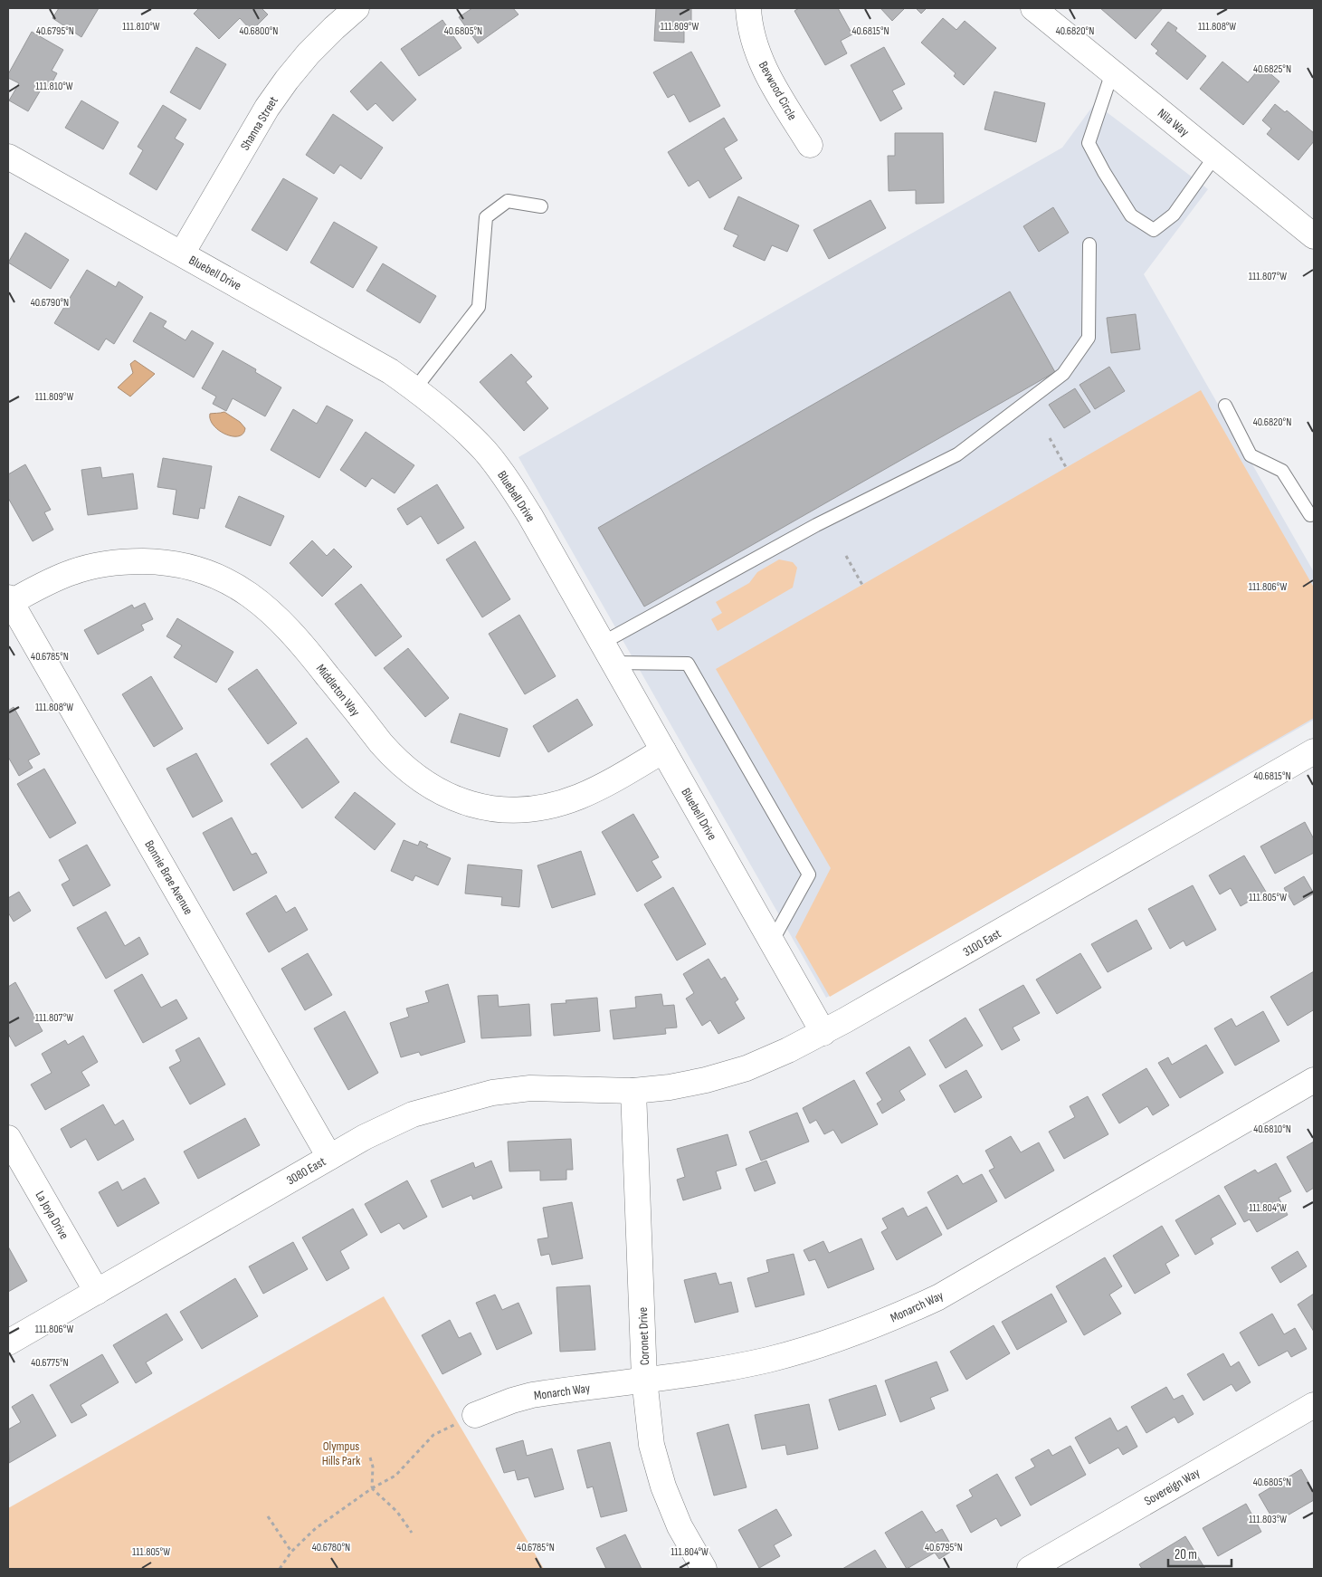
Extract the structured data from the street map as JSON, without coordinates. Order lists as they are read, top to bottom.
{
  "streets": {
    "street": [
      "Bevwood Circle",
      "Nila Way",
      "Shanna Street",
      "Bluebell Drive",
      "Middleton Way",
      "Bonnie Brae Avenue",
      "3100 East",
      "3080 East",
      "La Joya Drive",
      "Monarch Way",
      "Coronet Drive",
      "Sovereign Way"
    ]
  },
  "crossings": [
    ["Shanna Street", "Bluebell Drive"],
    ["Bluebell Drive", "Middleton Way"],
    ["Bluebell Drive", "3100 East"],
    ["Middleton Way", "Bonnie Brae Avenue"],
    ["Bonnie Brae Avenue", "3080 East"],
    ["3100 East", "3080 East"],
    ["3100 East", "Coronet Drive"],
    ["3080 East", "La Joya Drive"],
    ["3080 East", "Coronet Drive"],
    ["Monarch Way", "Coronet Drive"]
  ],
  "parks": ["Olympus Hills Park"],
  "scale_bar": "20 m",
  "coordinates": [
    "111.810°W",
    "111.809°W",
    "111.808°W",
    "40.6795°N",
    "40.6800°N",
    "40.6805°N",
    "40.6815°N",
    "40.6820°N",
    "40.6825°N",
    "111.807°W",
    "40.6790°N",
    "111.806°W",
    "40.6785°N",
    "111.805°W",
    "40.6810°N",
    "111.804°W",
    "40.6775°N",
    "111.803°W",
    "40.6780°N"
  ]
}
